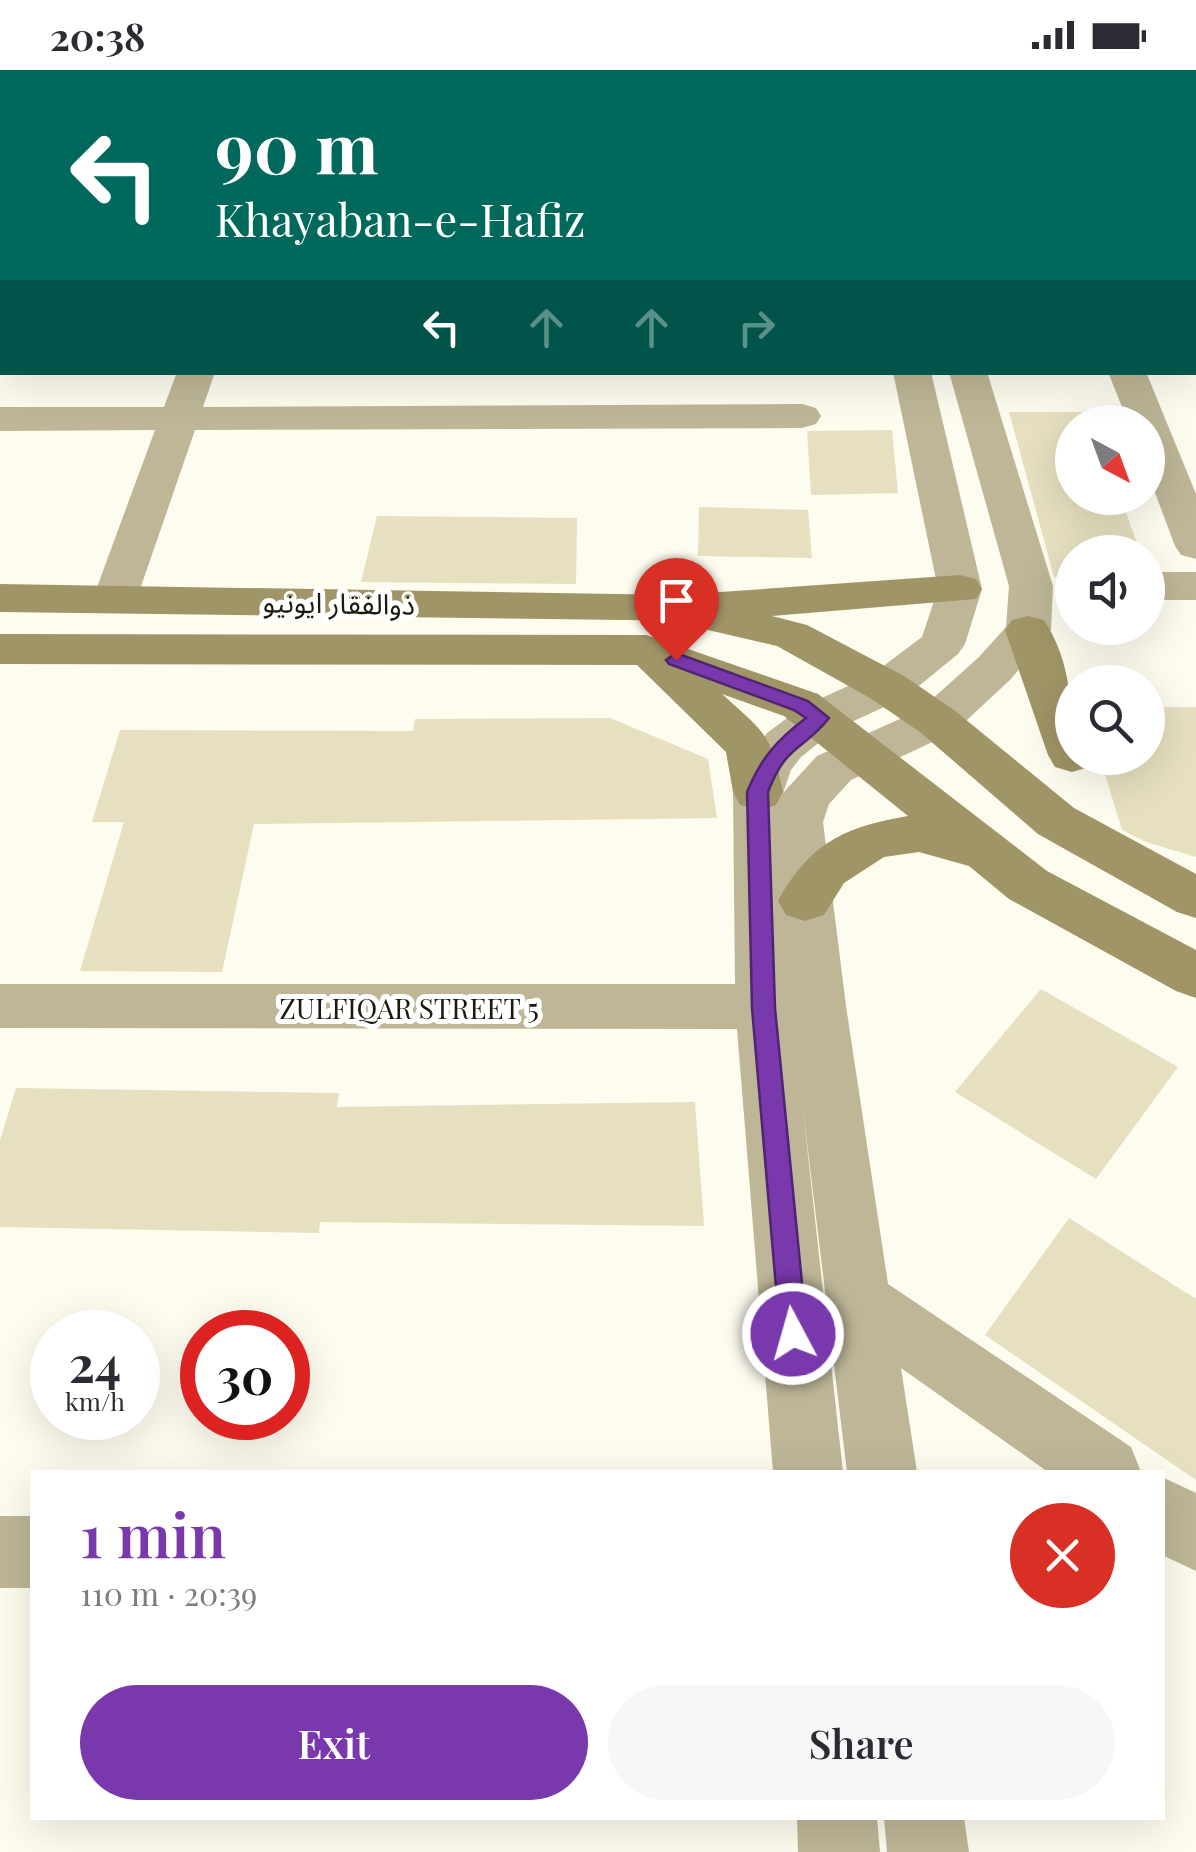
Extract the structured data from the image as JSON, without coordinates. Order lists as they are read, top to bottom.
{
  "streets": {
    "street": ["ذوالفقار ایونیو", "ZULFIQAR STREET 5"]
  },
  "north": "bottom right",
  "page": {
    "status": "20:38",
    "turn": ["90 m", "Khayaban-e-Hafiz"],
    "speed": "24 km/h",
    "limit": "30",
    "heading": ["1 min", "110 m · 20:39"],
    "buttons": ["Exit", "Share"]
  }
}
